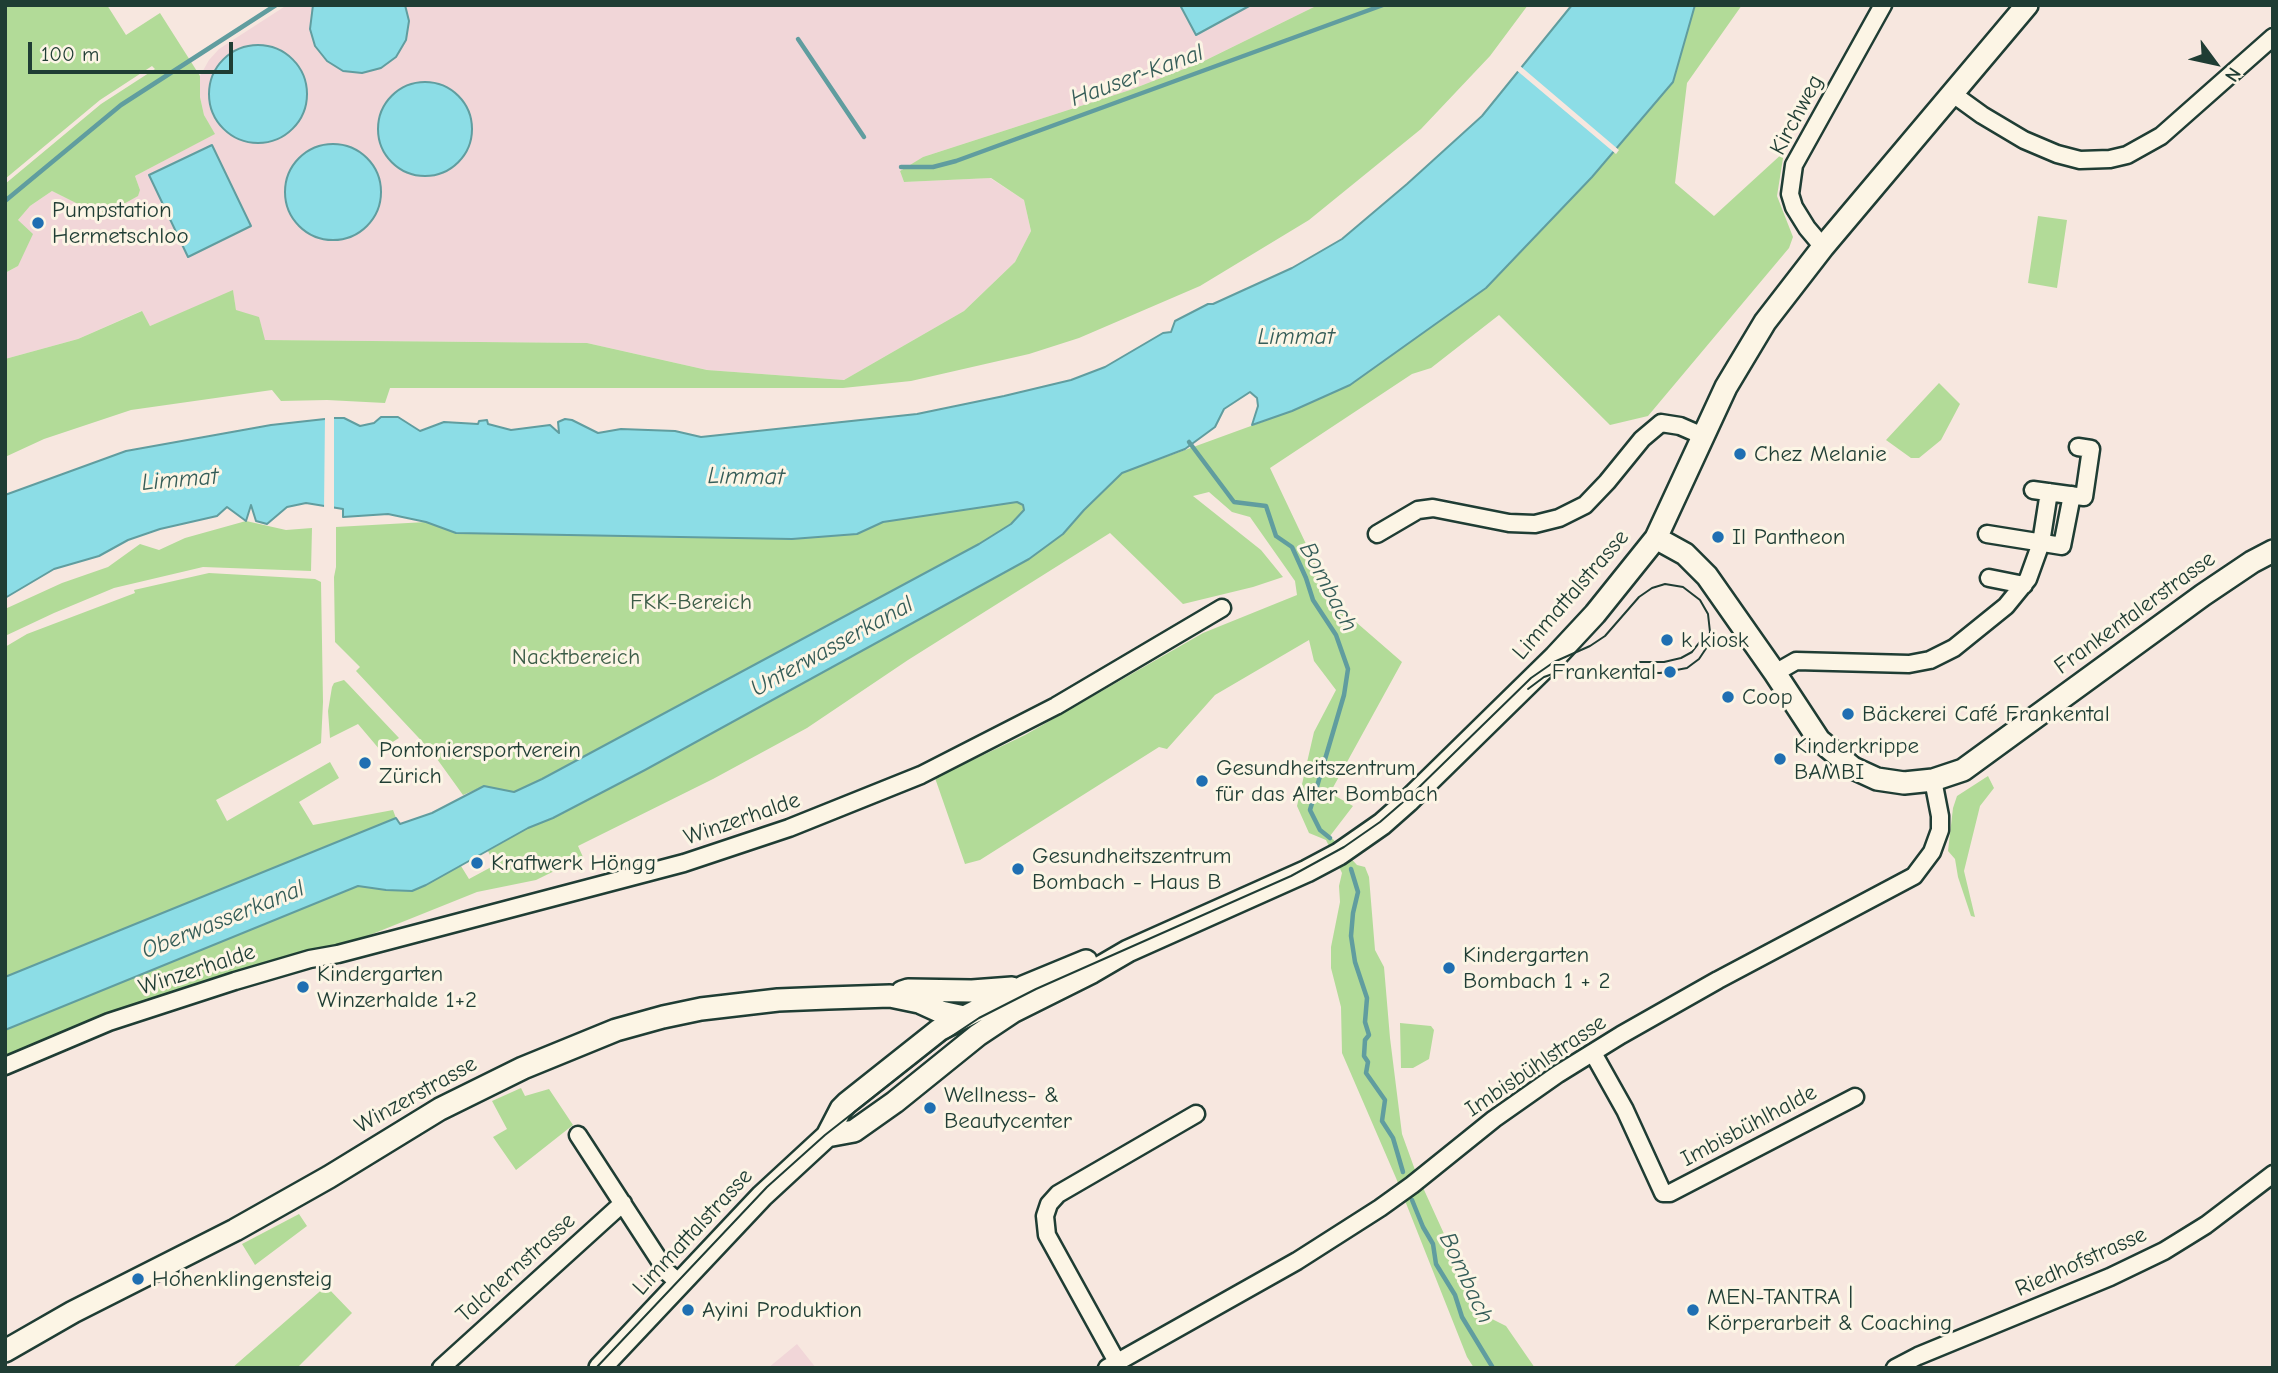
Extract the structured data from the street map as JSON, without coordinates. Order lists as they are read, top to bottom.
{
  "streets": {
    "main road": ["Limmattalstrasse", "Frankentalerstrasse", "Winzerstrasse"],
    "street": [
      "Kirchweg",
      "Winzerhalde",
      "Imbisbühlstrasse",
      "Imbisbühlhalde",
      "Riedhofstrasse",
      "Talchernstrasse"
    ]
  },
  "crossings": [
    ["Kirchweg", "Limmattalstrasse"],
    ["Limmattalstrasse", "Frankentalerstrasse"],
    ["Limmattalstrasse", "Winzerstrasse"],
    ["Frankentalerstrasse", "Imbisbühlstrasse"],
    ["Imbisbühlstrasse", "Imbisbühlhalde"]
  ],
  "water": [
    "Hauser-Kanal",
    "Limmat",
    "Bombach",
    "Unterwasserkanal",
    "Oberwasserkanal"
  ],
  "parks": ["FKK-Bereich", "Nacktbereich"],
  "places": [
    "Pumpstation Hermetschloo",
    "Chez Melanie",
    "Il Pantheon",
    "k kiosk",
    "Frankental",
    "Coop",
    "Bäckerei Café Frankental",
    "Kinderkrippe BAMBI",
    "Pontoniersportverein Zürich",
    "Gesundheitszentrum für das Alter Bombach",
    "Kraftwerk Höngg",
    "Gesundheitszentrum Bombach - Haus B",
    "Kindergarten Bombach 1 + 2",
    "Kindergarten Winzerhalde 1+2",
    "Wellness- & Beautycenter",
    "Hohenklingensteig",
    "Ayini Produktion",
    "MEN-TANTRA | Körperarbeit & Coaching"
  ],
  "scale_bar": "100 m",
  "north": "bottom right"
}
